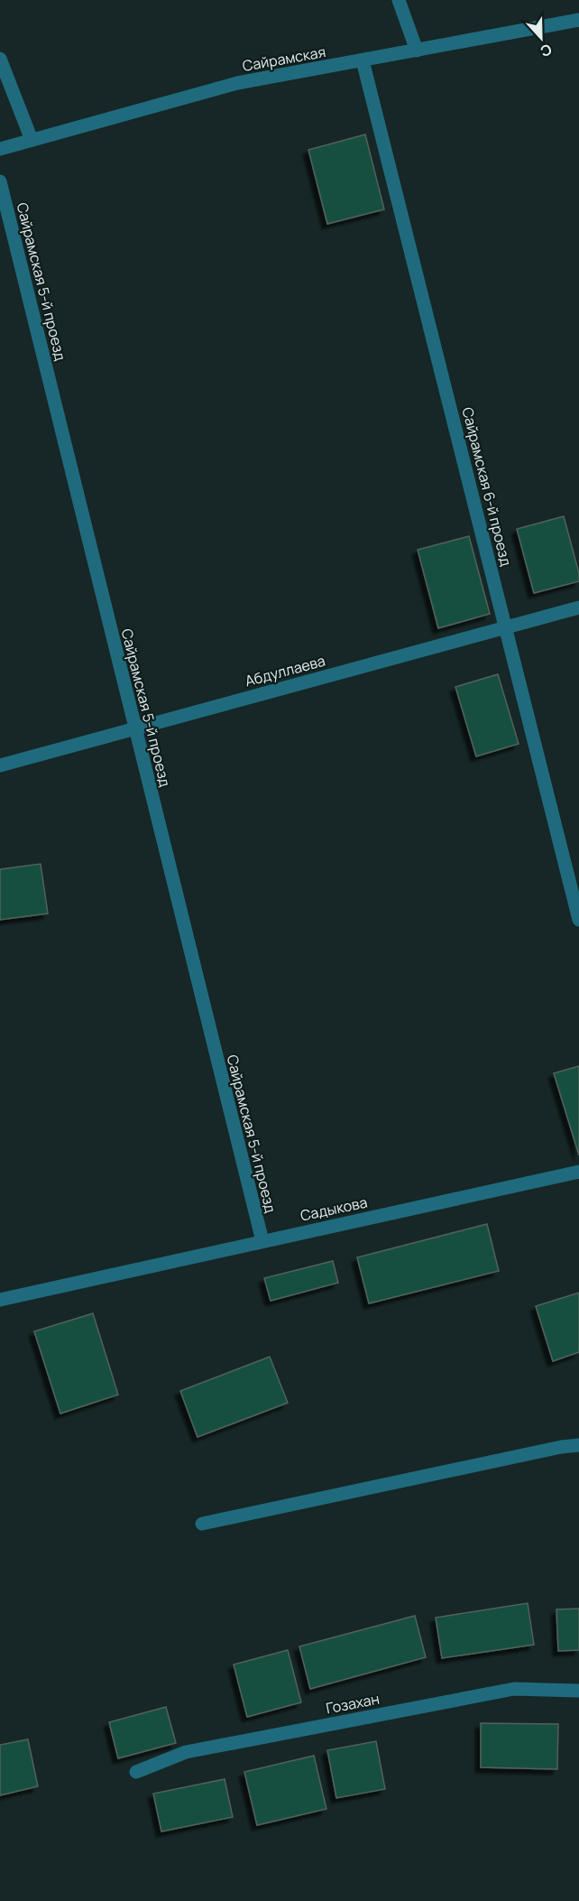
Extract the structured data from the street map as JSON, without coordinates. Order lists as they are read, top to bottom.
{
  "streets": {
    "street": [
      "Сайрамская",
      "Сайрамская 5-й проезд",
      "Сайрамская 6-й проезд",
      "Абдуллаева",
      "Садыкова",
      "Гозахан"
    ]
  },
  "crossings": [
    ["Сайрамская", "Сайрамская 6-й проезд"],
    ["Сайрамская 5-й проезд", "Абдуллаева"],
    ["Сайрамская 5-й проезд", "Садыкова"],
    ["Сайрамская 6-й проезд", "Абдуллаева"]
  ],
  "north": "bottom"
}
